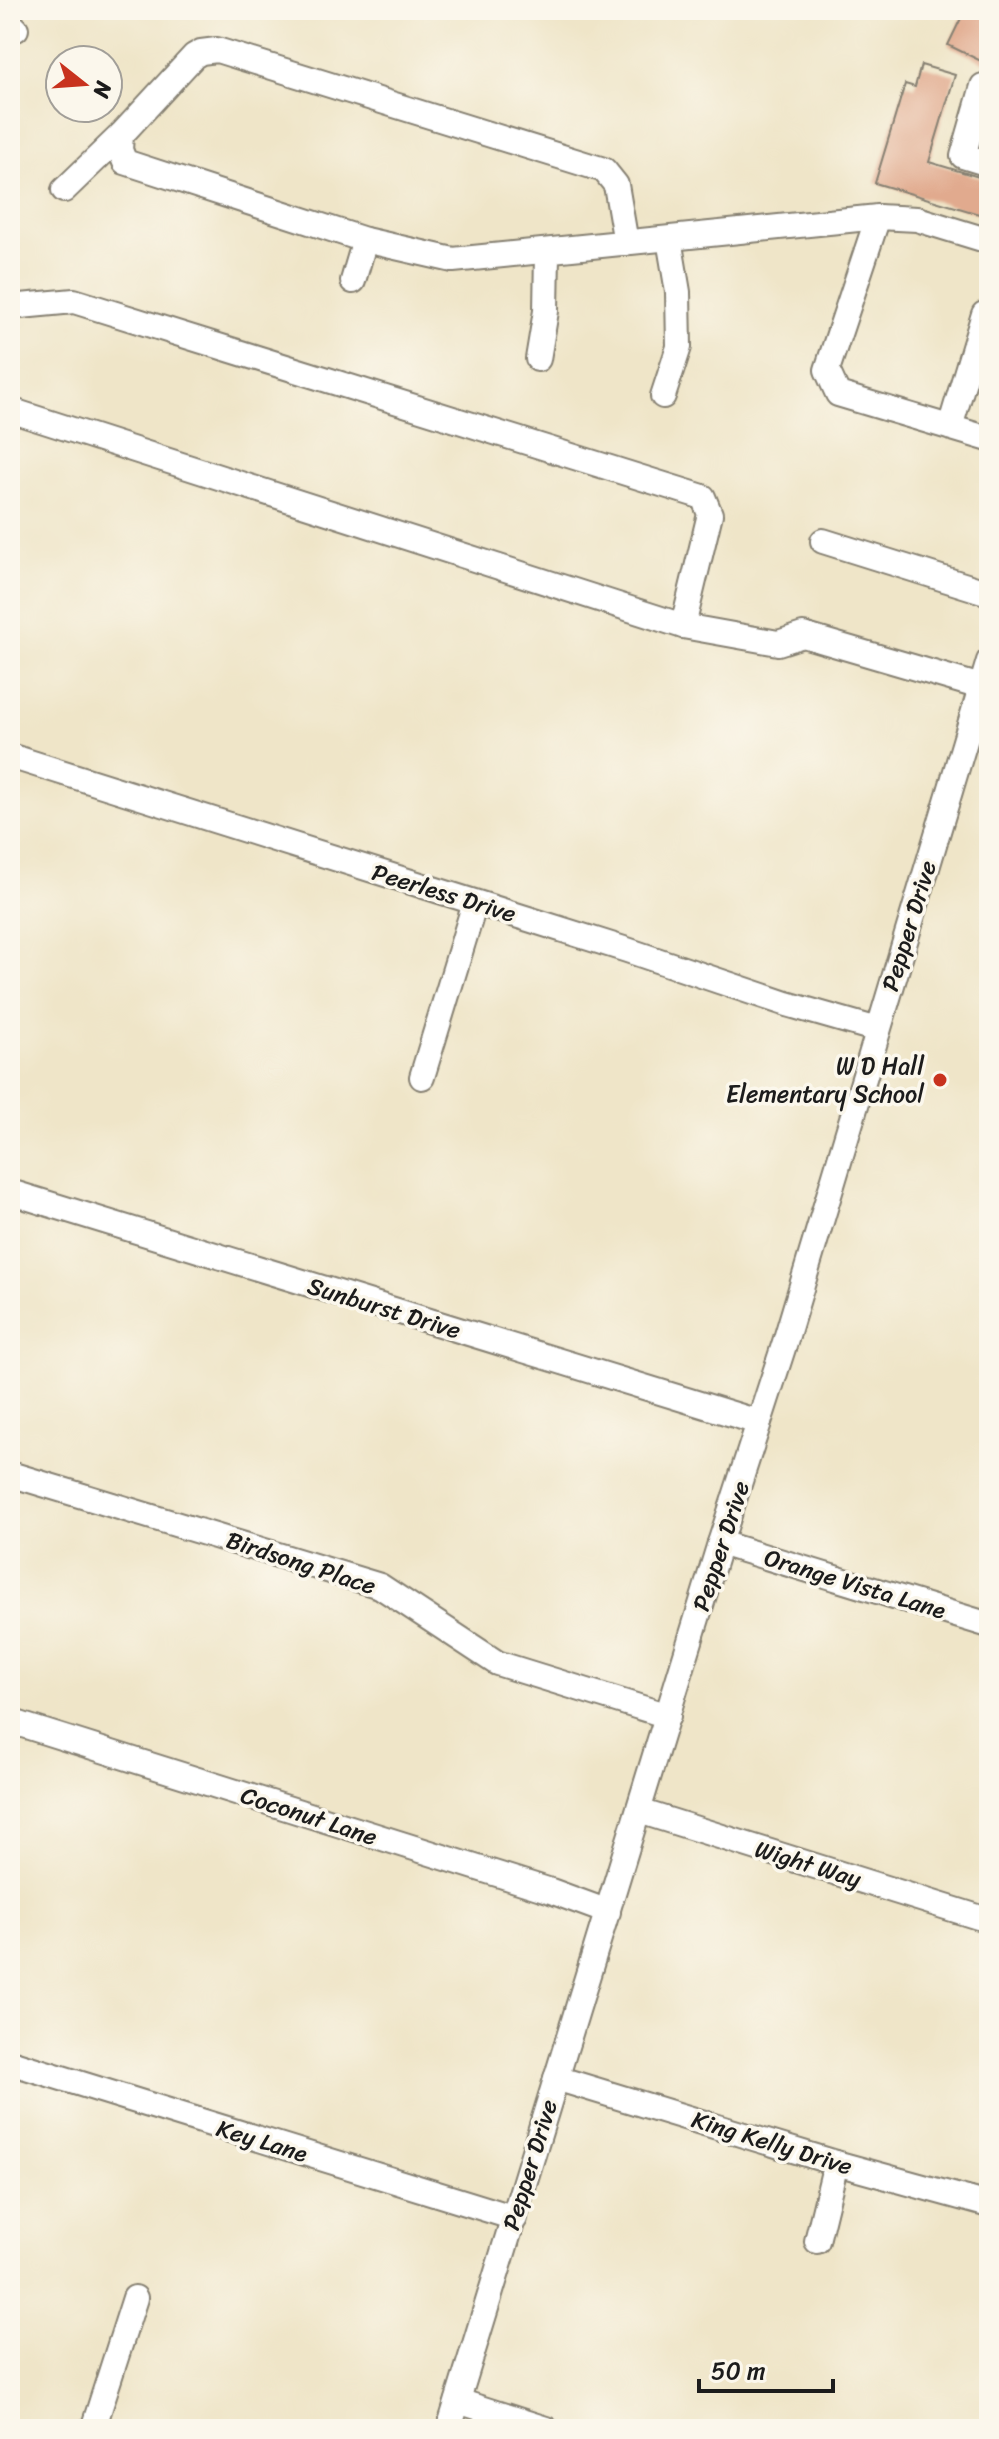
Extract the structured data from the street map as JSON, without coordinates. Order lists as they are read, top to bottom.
{
  "streets": {
    "street": [
      "Peerless Drive",
      "Pepper Drive",
      "Sunburst Drive",
      "Birdsong Place",
      "Orange Vista Lane",
      "Coconut Lane",
      "Wight Way",
      "Key Lane",
      "King Kelly Drive"
    ]
  },
  "crossings": [
    ["Peerless Drive", "Pepper Drive"],
    ["Pepper Drive", "Sunburst Drive"],
    ["Pepper Drive", "Birdsong Place"],
    ["Pepper Drive", "Orange Vista Lane"],
    ["Pepper Drive", "Coconut Lane"],
    ["Pepper Drive", "Wight Way"],
    ["Pepper Drive", "Key Lane"],
    ["Pepper Drive", "King Kelly Drive"]
  ],
  "places": ["W D Hall Elementary School"],
  "scale_bar": "50 m",
  "north": "right"
}
